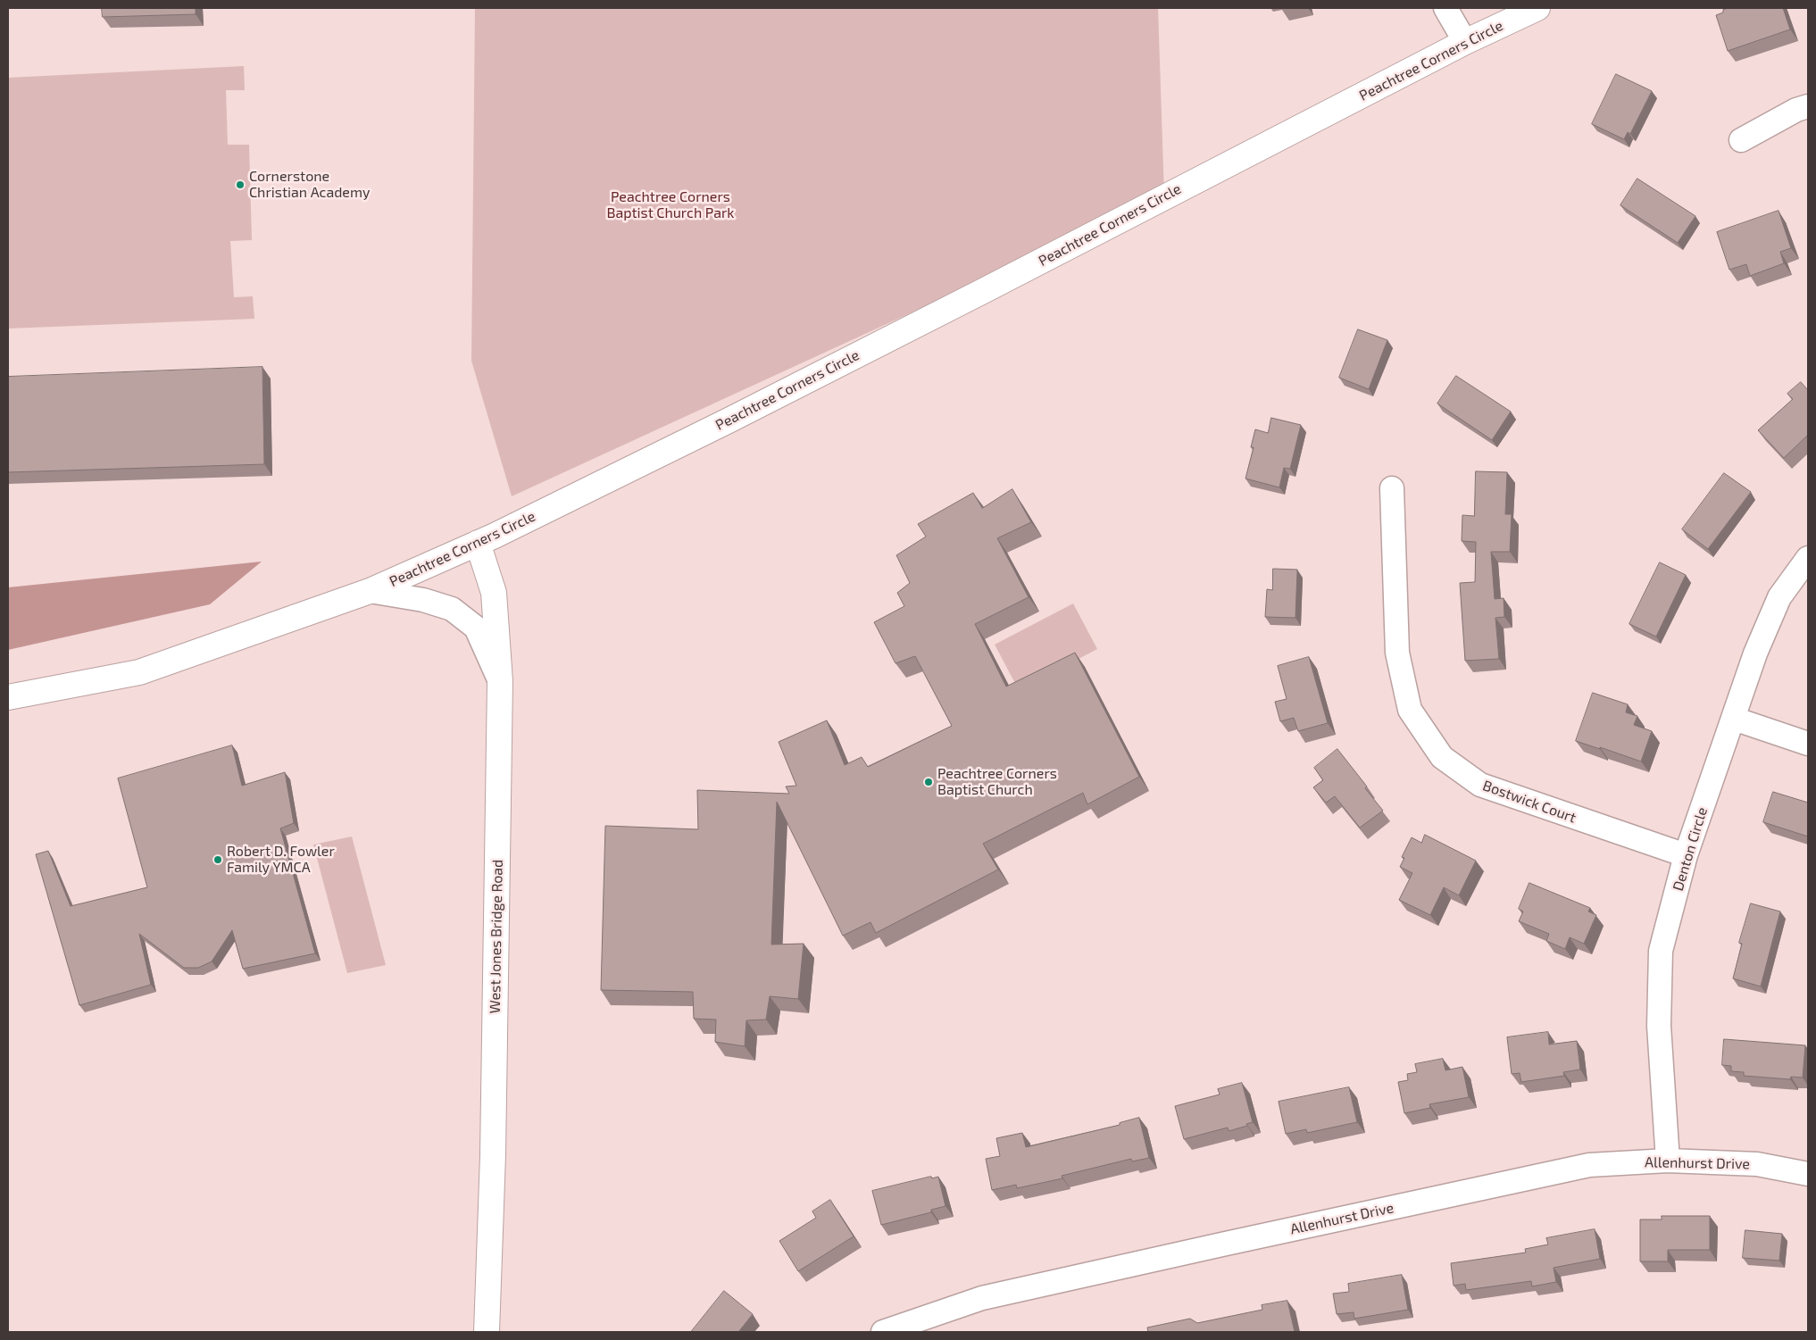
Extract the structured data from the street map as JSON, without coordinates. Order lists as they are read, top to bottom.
{
  "streets": {
    "street": [
      "Peachtree Corners Circle",
      "Bostwick Court",
      "Denton Circle",
      "West Jones Bridge Road",
      "Allenhurst Drive"
    ]
  },
  "crossings": [
    ["Peachtree Corners Circle", "West Jones Bridge Road"],
    ["Bostwick Court", "Denton Circle"],
    ["Denton Circle", "Allenhurst Drive"]
  ],
  "parks": ["Peachtree Corners Baptist Church Park"],
  "places": ["Cornerstone Christian Academy", "Peachtree Corners Baptist Church", "Robert D. Fowler Family YMCA"]
}
